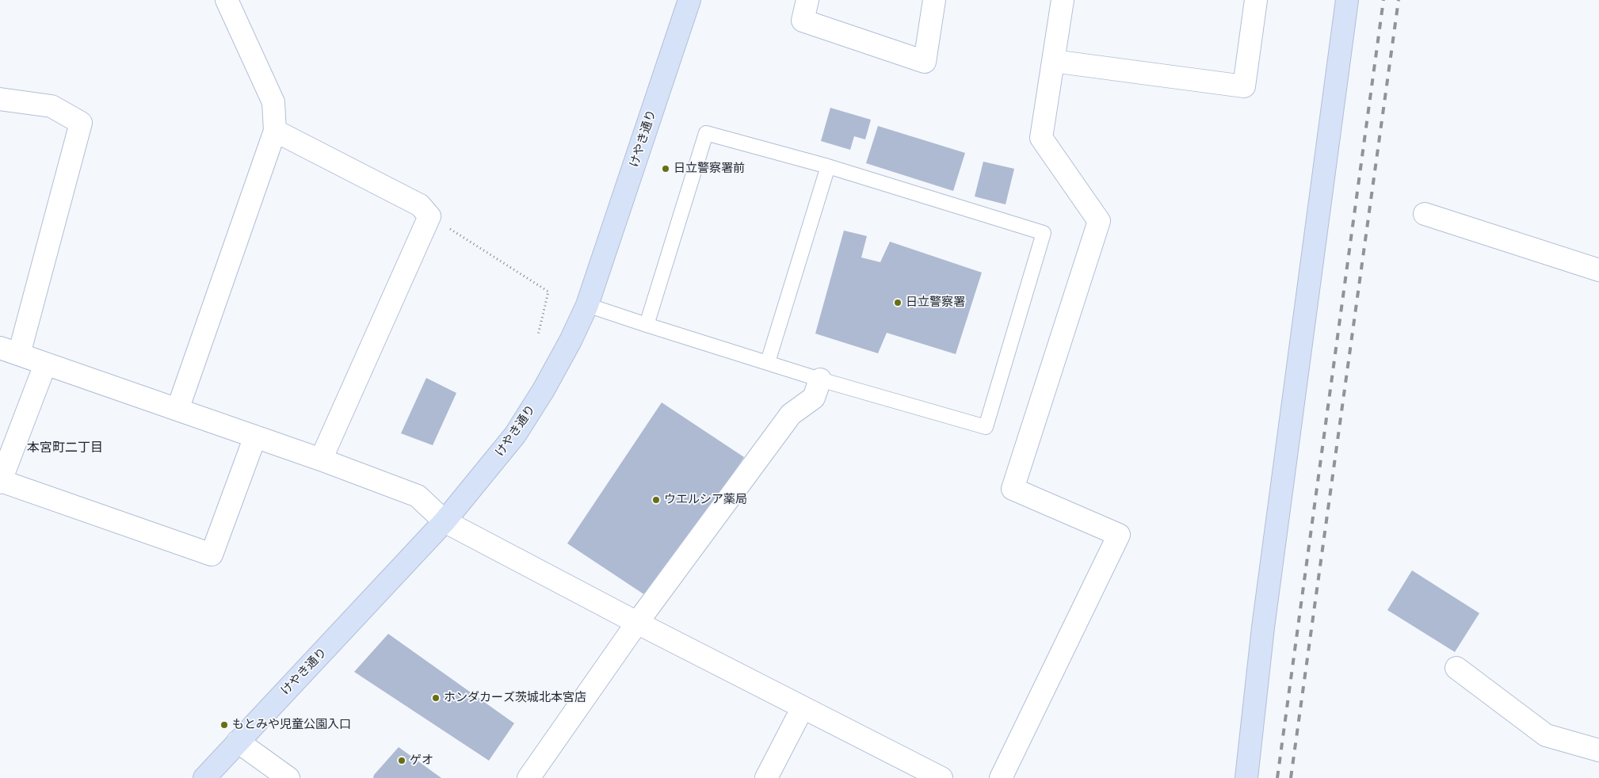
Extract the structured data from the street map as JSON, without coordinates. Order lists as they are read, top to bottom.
{
  "streets": {
    "street": ["けやき通り"]
  },
  "districts": ["本宮町二丁目"],
  "places": [
    "日立警察署前",
    "日立警察署",
    "ウエルシア薬局",
    "ホンダカーズ茨城北本宮店",
    "もとみや児童公園入口",
    "ゲオ"
  ]
}
